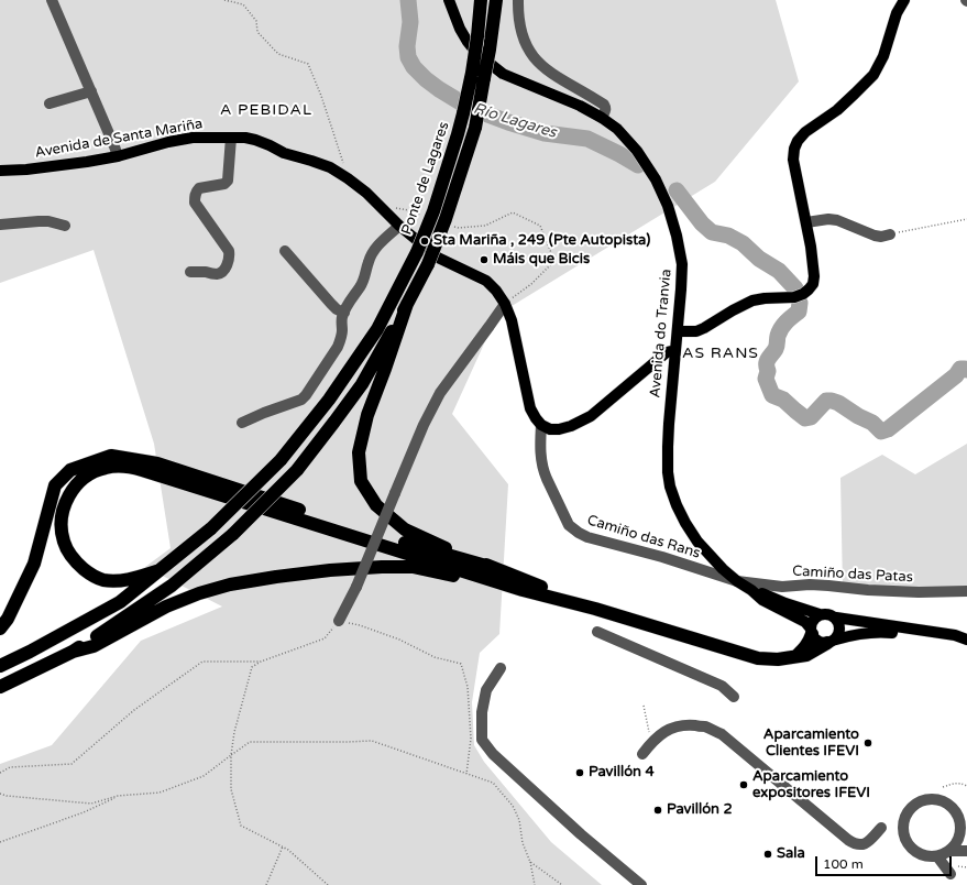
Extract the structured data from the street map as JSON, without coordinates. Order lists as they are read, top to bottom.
{
  "streets": {
    "highway": ["Ponte de Lagares"],
    "main road": ["Avenida de Santa Mariña", "Avenida do Tranvia"],
    "street": ["Camiño das Rans", "Camiño das Patas"]
  },
  "crossings": [
    ["Avenida de Santa Mariña", "Camiño das Rans"],
    ["Avenida do Tranvia", "Camiño das Rans"],
    ["Avenida do Tranvia", "Camiño das Patas"],
    ["Camiño das Rans", "Camiño das Patas"]
  ],
  "districts": ["A PEBIDAL", "AS RANS"],
  "water": ["Río Lagares"],
  "places": [
    "Sta Mariña , 249 (Pte Autopista)",
    "Máis que Bicis",
    "Aparcamiento Clientes IFEVI",
    "Pavillón 4",
    "Aparcamiento expositores IFEVI",
    "Pavillón 2",
    "Sala"
  ],
  "scale_bar": "100 m"
}
